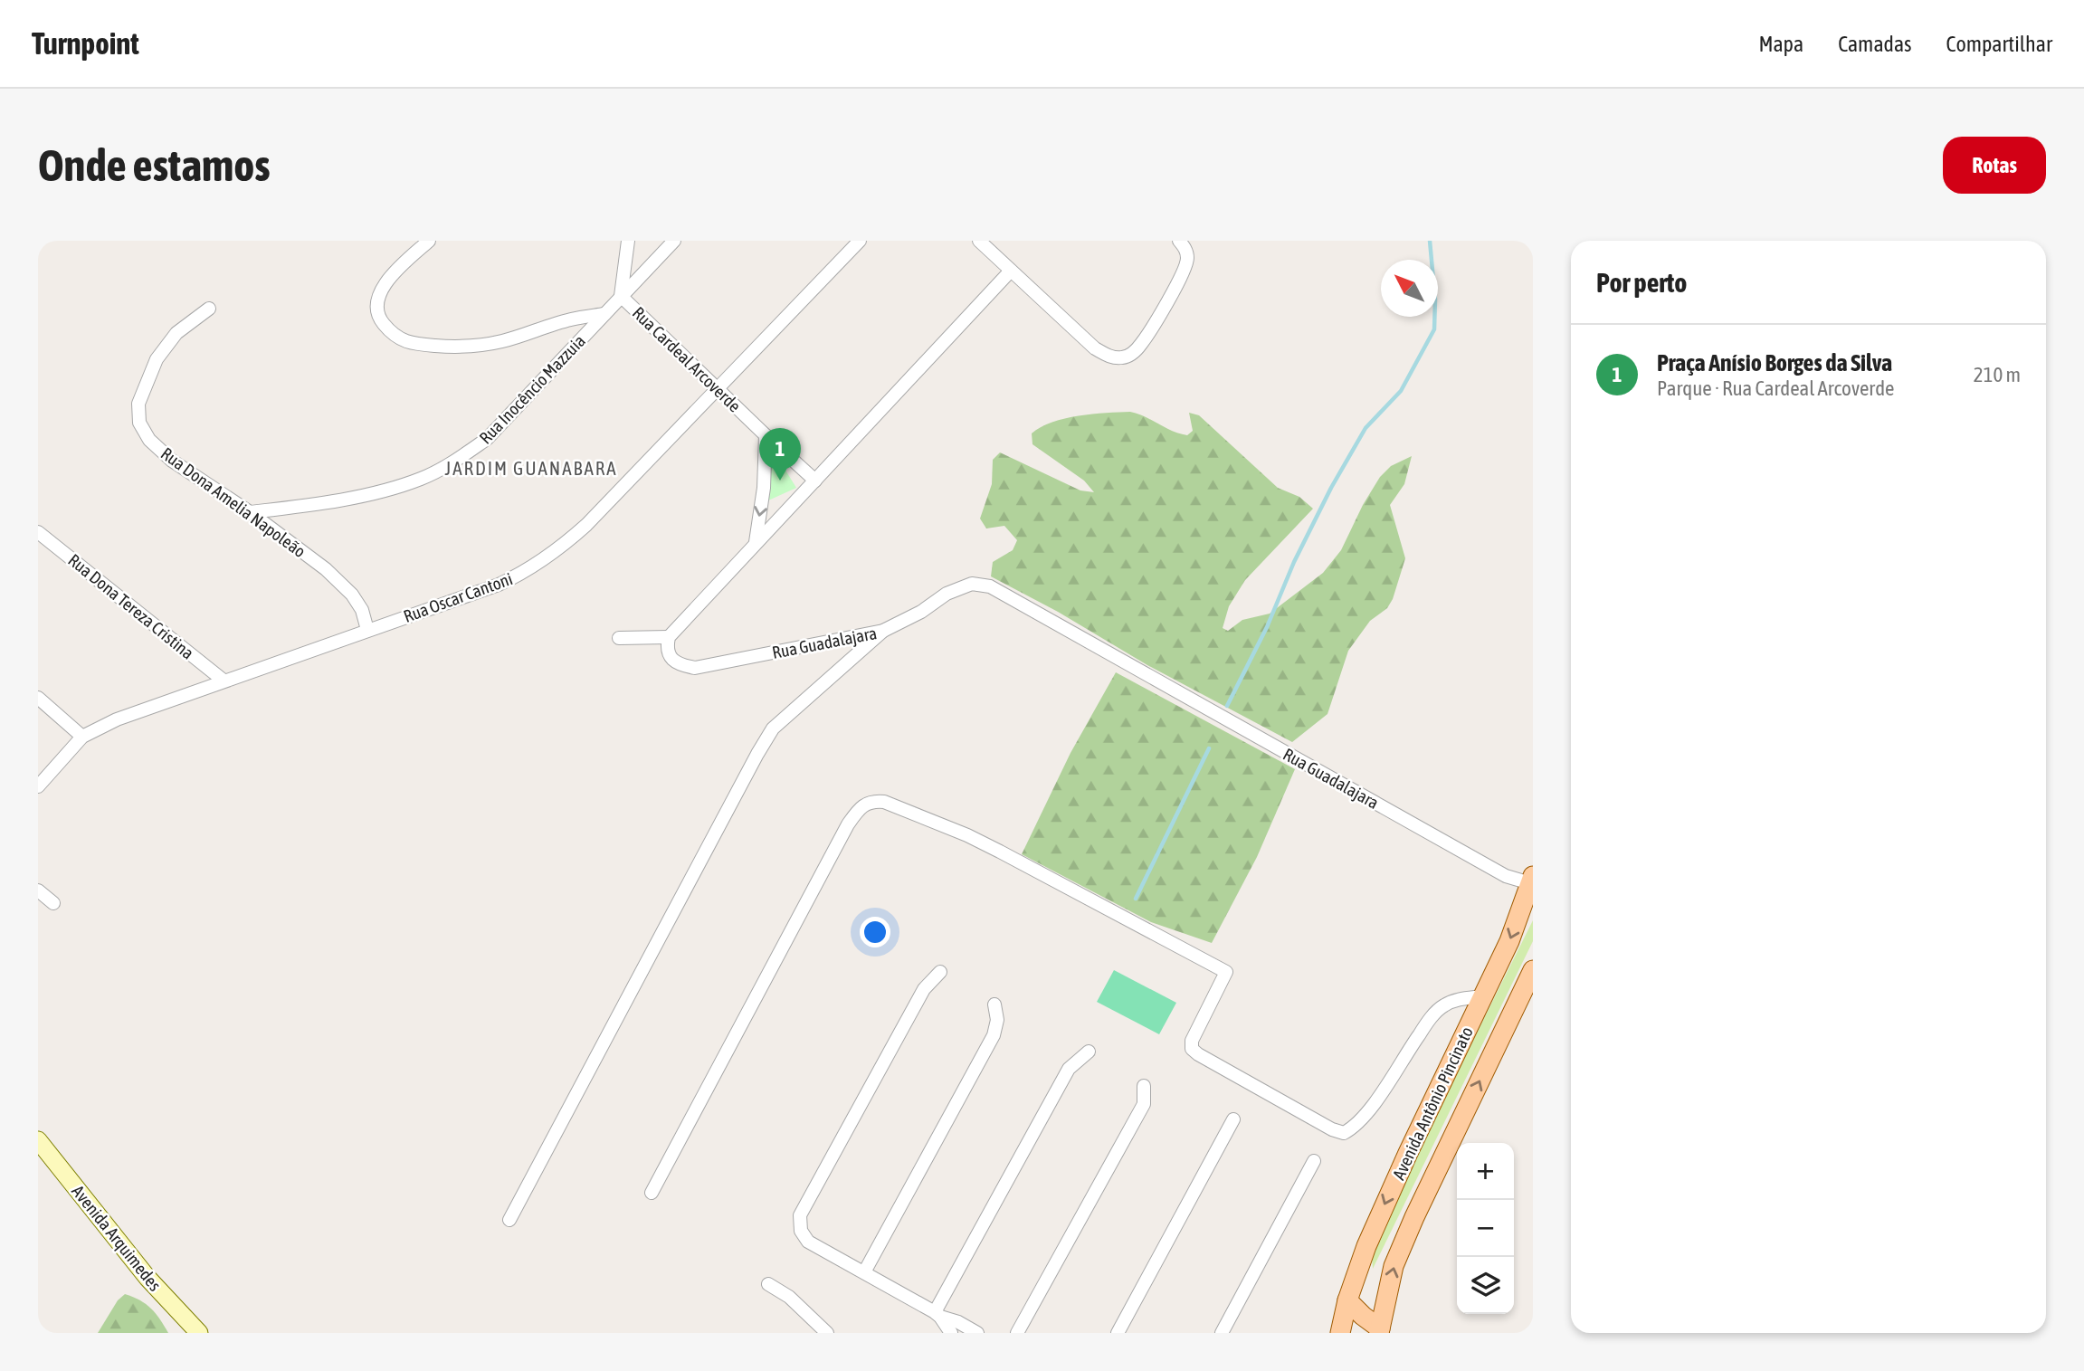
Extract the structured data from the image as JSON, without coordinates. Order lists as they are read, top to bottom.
{
  "streets": {
    "main road": ["Avenida Antônio Pincinato", "Avenida Arquimedes"],
    "street": [
      "Rua Cardeal Arcoverde",
      "Rua Inocêncio Mazzuia",
      "Rua Dona Amelia Napoleão",
      "Rua Oscar Cantoni",
      "Rua Dona Tereza Cristina",
      "Rua Guadalajara"
    ]
  },
  "crossings": [
    ["Rua Cardeal Arcoverde", "Rua Inocêncio Mazzuia"],
    ["Rua Cardeal Arcoverde", "Rua Oscar Cantoni"],
    ["Rua Inocêncio Mazzuia", "Rua Dona Amelia Napoleão"],
    ["Rua Dona Amelia Napoleão", "Rua Oscar Cantoni"],
    ["Rua Oscar Cantoni", "Rua Dona Tereza Cristina"],
    ["Rua Guadalajara", "Avenida Antônio Pincinato"]
  ],
  "districts": ["JARDIM GUANABARA"],
  "north": "top left",
  "page": {
    "header": "Turnpoint",
    "nav": ["Mapa", "Camadas", "Compartilhar"],
    "buttons": "Rotas",
    "title": "Onde estamos",
    "heading": "Por perto",
    "list": [
      {
        "mark": "1",
        "name": "Praça Anísio Borges da Silva",
        "note": "Parque · Rua Cardeal Arcoverde",
        "value": "210 m"
      }
    ],
    "pins": "1",
    "map_buttons": ["+", "−"]
  }
}
